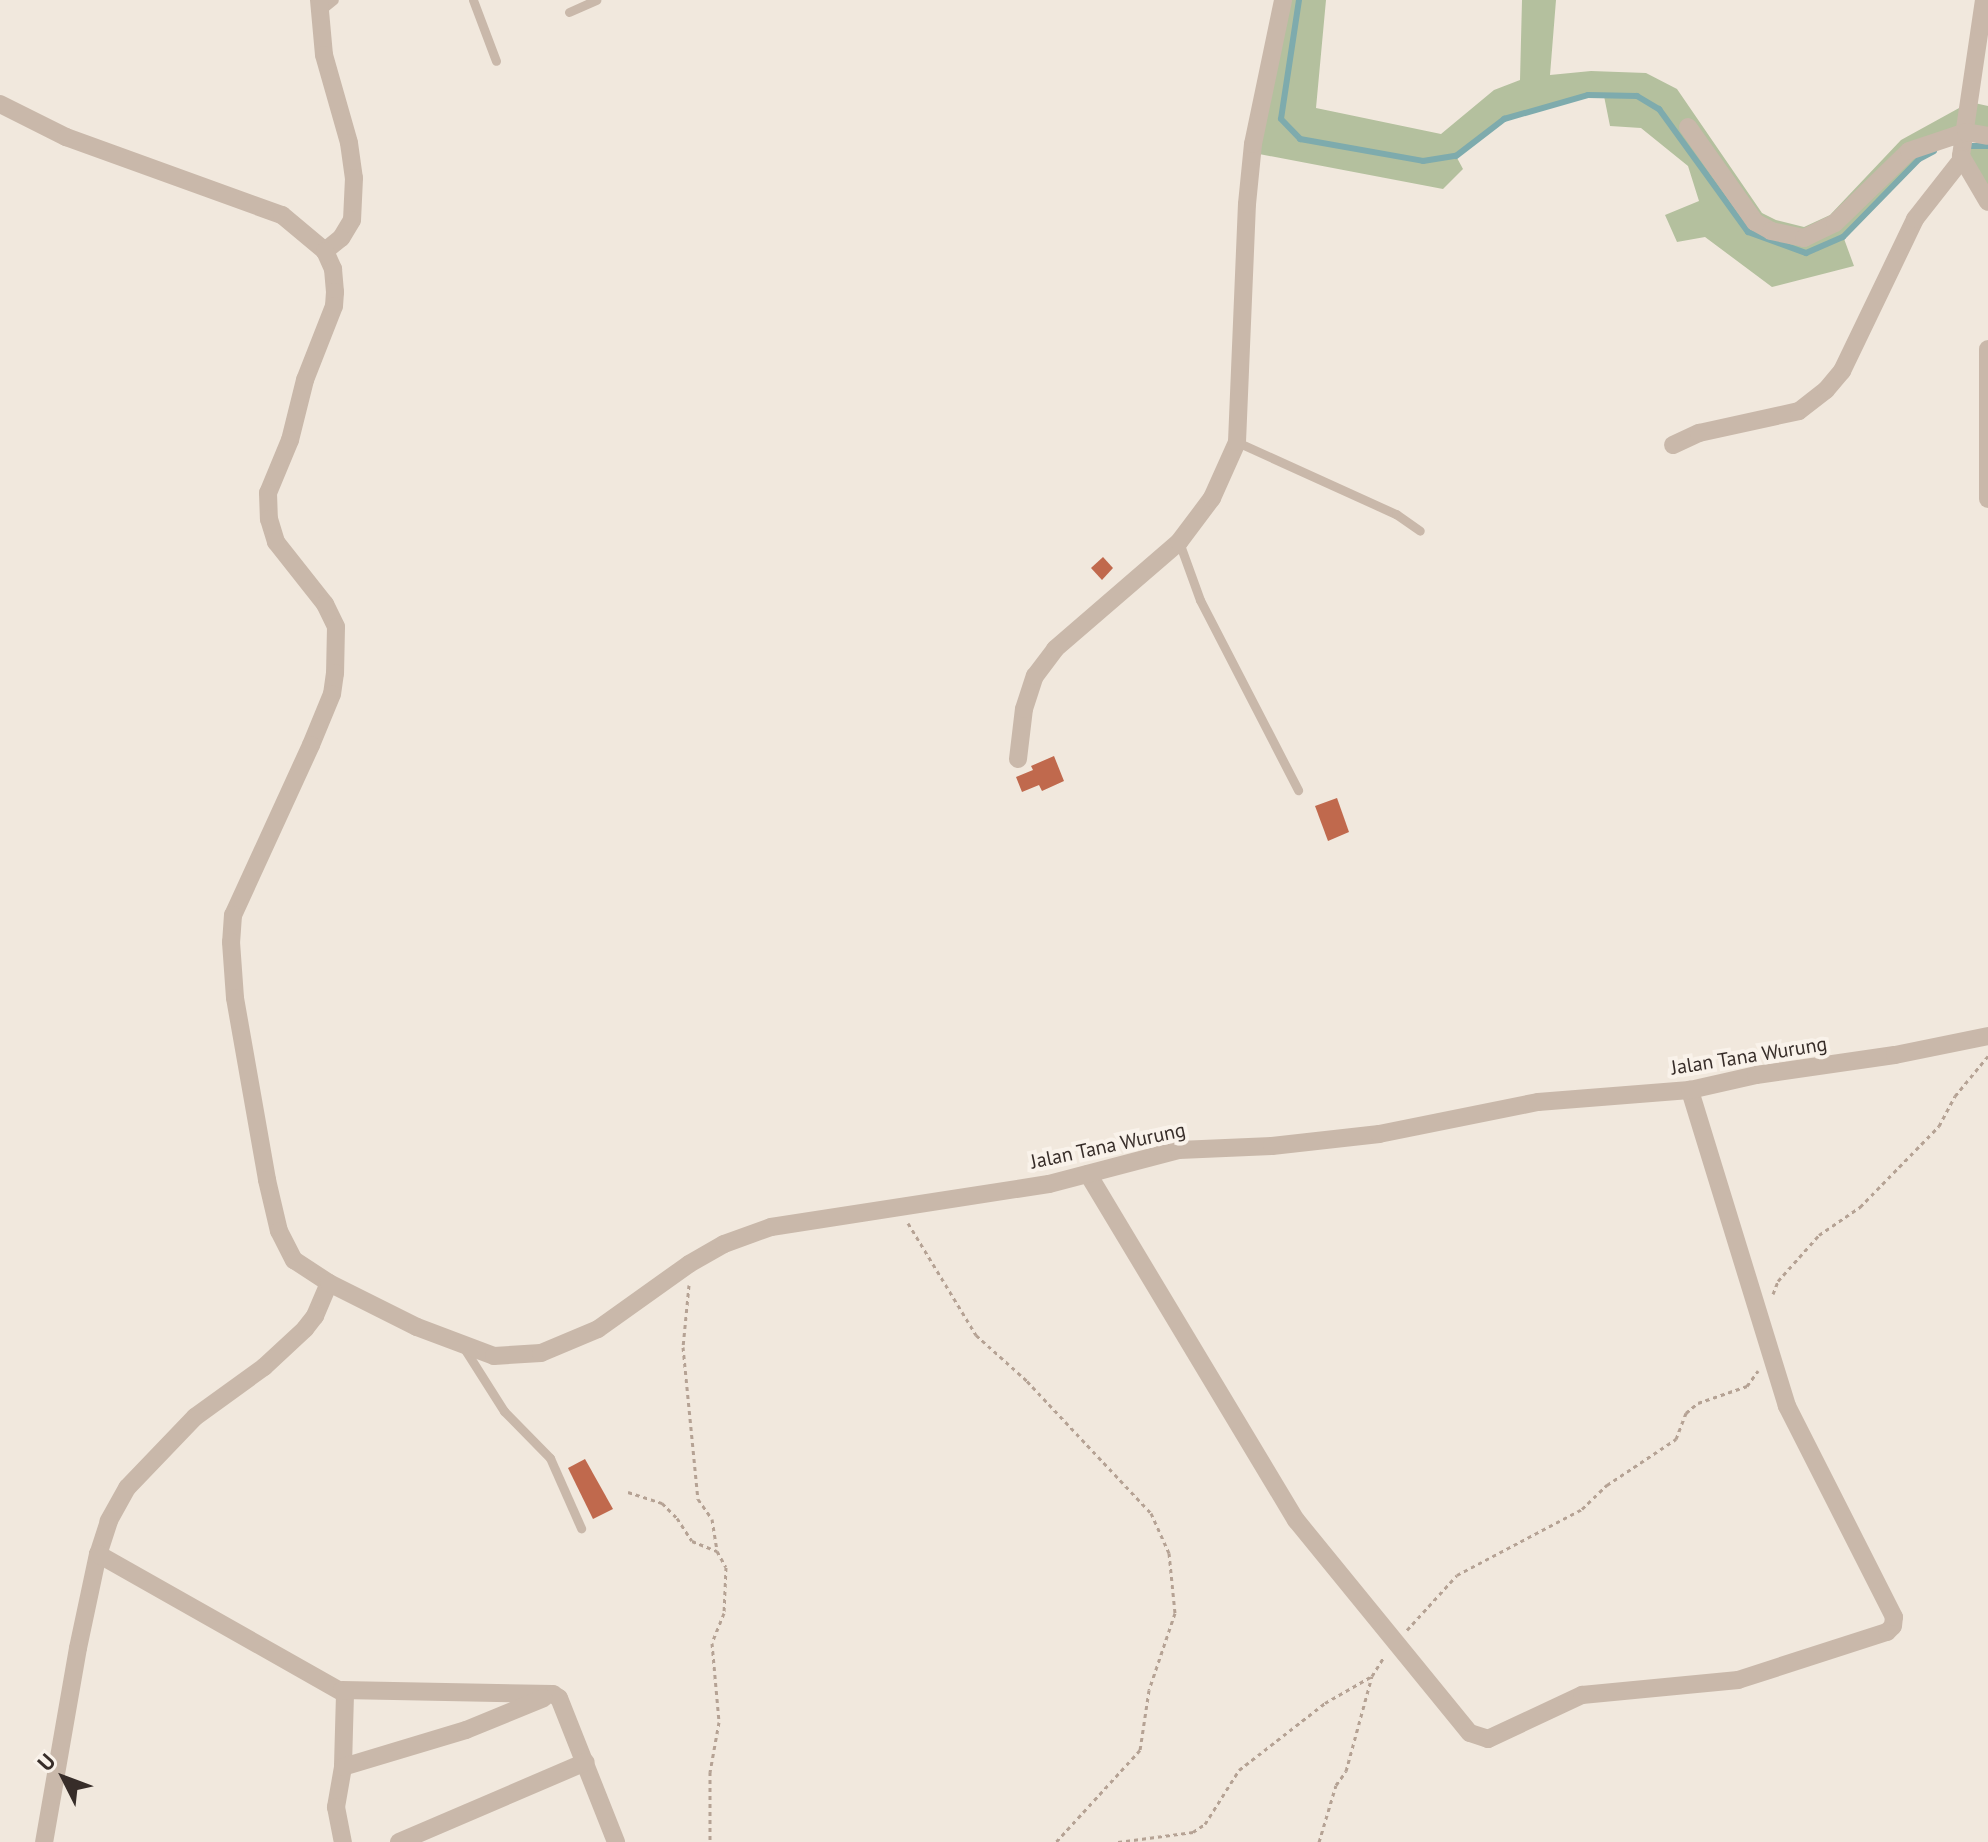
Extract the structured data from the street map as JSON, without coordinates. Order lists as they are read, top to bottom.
{
  "streets": {
    "street": ["Jalan Tana Wurung"]
  },
  "north": "top left"
}
